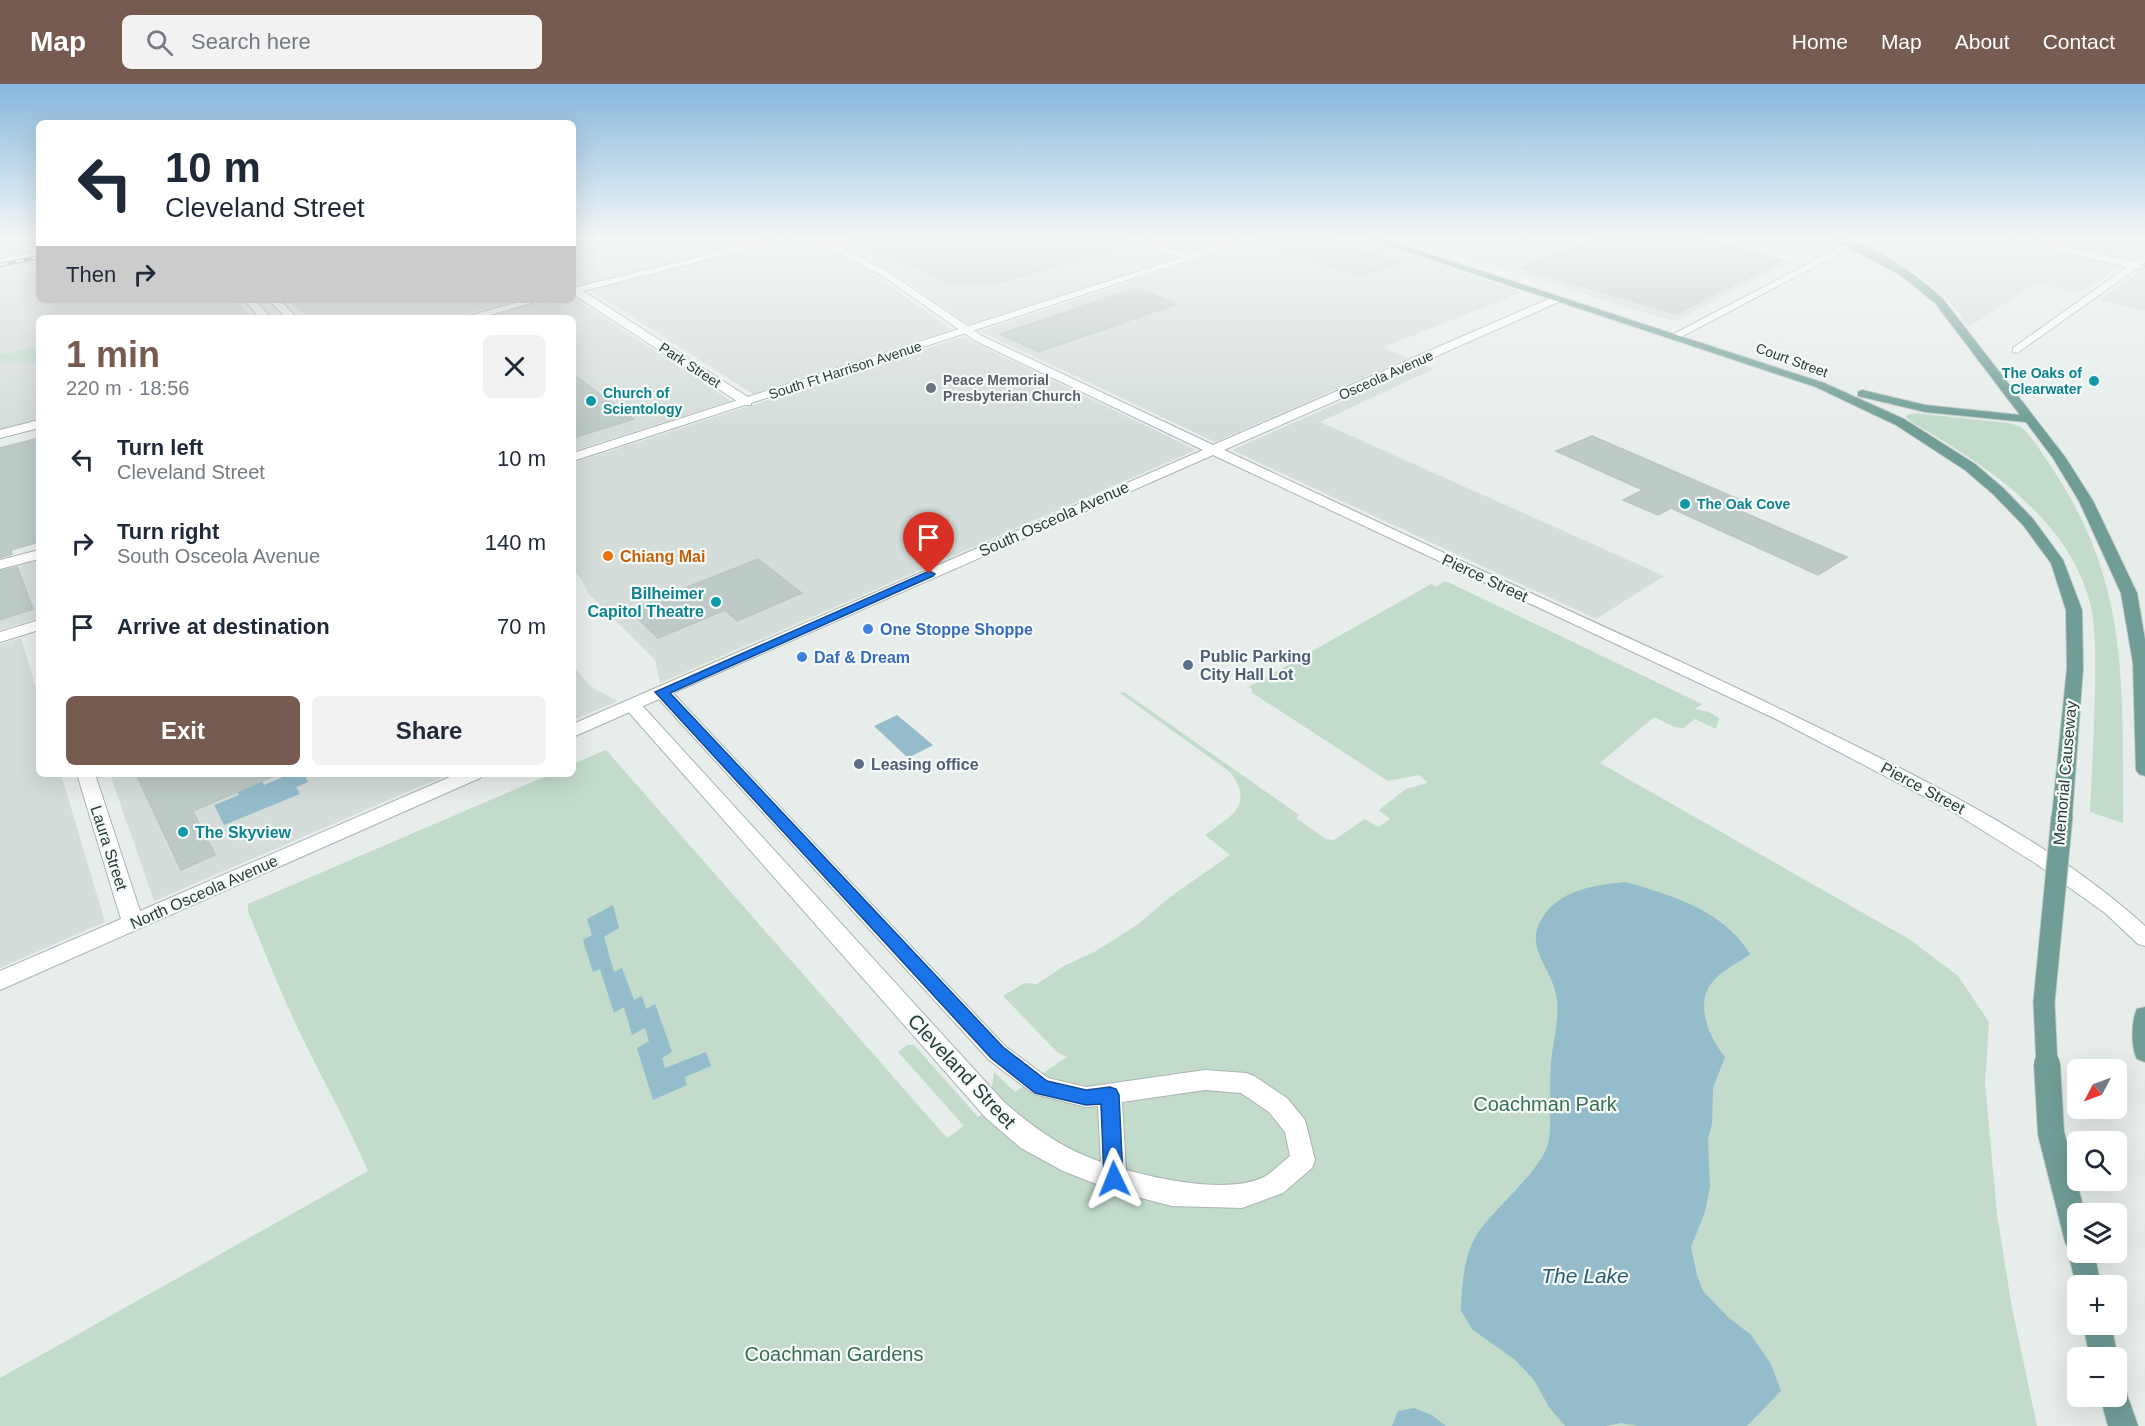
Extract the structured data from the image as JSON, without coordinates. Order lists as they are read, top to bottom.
{
  "streets": {
    "main road": ["Court Street", "Memorial Causeway"],
    "street": [
      "Park Street",
      "South Ft Harrison Avenue",
      "Osceola Avenue",
      "South Osceola Avenue",
      "Pierce Street",
      "Laura Street",
      "North Osceola Avenue",
      "Cleveland Street"
    ]
  },
  "crossings": [
    ["Court Street", "Memorial Causeway"],
    ["Park Street", "South Ft Harrison Avenue"],
    ["South Ft Harrison Avenue", "Pierce Street"],
    ["Osceola Avenue", "South Osceola Avenue"],
    ["Osceola Avenue", "Pierce Street"],
    ["South Osceola Avenue", "Pierce Street"],
    ["South Osceola Avenue", "Cleveland Street"],
    ["Laura Street", "North Osceola Avenue"]
  ],
  "water": ["The Lake"],
  "parks": ["Coachman Park", "Coachman Gardens"],
  "places": [
    "The Oaks of Clearwater",
    "Peace Memorial Presbyterian Church",
    "Church of Scientology",
    "The Oak Cove",
    "Chiang Mai",
    "Bilheimer Capitol Theatre",
    "One Stoppe Shoppe",
    "Daf & Dream",
    "Public Parking City Hall Lot",
    "Leasing office",
    "The Skyview"
  ],
  "north": "bottom left",
  "page": {
    "header": "Map",
    "search": "Search here",
    "nav": [
      "Home",
      "Map",
      "About",
      "Contact"
    ],
    "turn": ["10 m", "Cleveland Street"],
    "then": "Then",
    "heading": ["1 min", "220 m · 18:56"],
    "list": [
      {
        "name": "Turn left",
        "note": "Cleveland Street",
        "value": "10 m"
      },
      {
        "name": "Turn right",
        "note": "South Osceola Avenue",
        "value": "140 m"
      },
      {
        "name": "Arrive at destination",
        "value": "70 m"
      }
    ],
    "buttons": ["Exit", "Share"],
    "map_buttons": ["+", "−"]
  }
}
